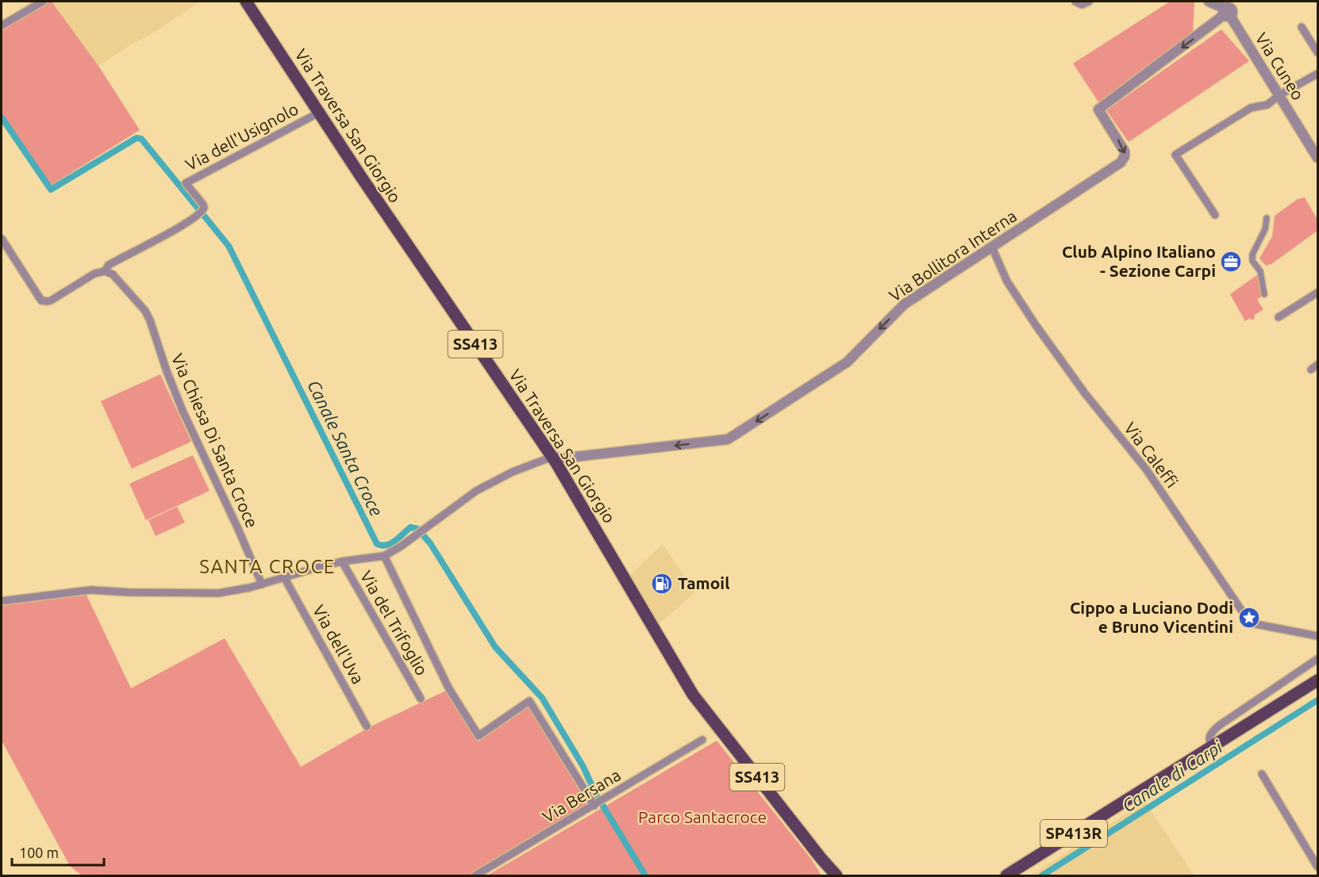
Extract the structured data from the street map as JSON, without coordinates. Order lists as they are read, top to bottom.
{
  "streets": {
    "main road": ["Via Traversa San Giorgio", "SS413", "SP413R"],
    "street": [
      "Via Cuneo",
      "Via dell'Usignolo",
      "Via Bollitora Interna",
      "Via Chiesa Di Santa Croce",
      "Via Caleffi",
      "Via del Trifoglio",
      "Via dell'Uva",
      "Via Bersana"
    ]
  },
  "crossings": [
    ["Via Cuneo", "Via Bollitora Interna"],
    ["Via Traversa San Giorgio", "Via dell'Usignolo"],
    ["Via Traversa San Giorgio", "Via Bollitora Interna"],
    ["Via dell'Usignolo", "Via Chiesa Di Santa Croce"],
    ["Via Bollitora Interna", "Via Caleffi"]
  ],
  "one_way": ["Via Bollitora Interna"],
  "districts": ["SANTA CROCE"],
  "water": ["Canale Santa Croce", "Canale di Carpi"],
  "parks": ["Parco Santacroce"],
  "places": {
    "office": ["Club Alpino Italiano - Sezione Carpi"],
    "fuel station": ["Tamoil"],
    "place": ["Cippo a Luciano Dodi e Bruno Vicentini"]
  },
  "scale_bar": "100 m"
}
